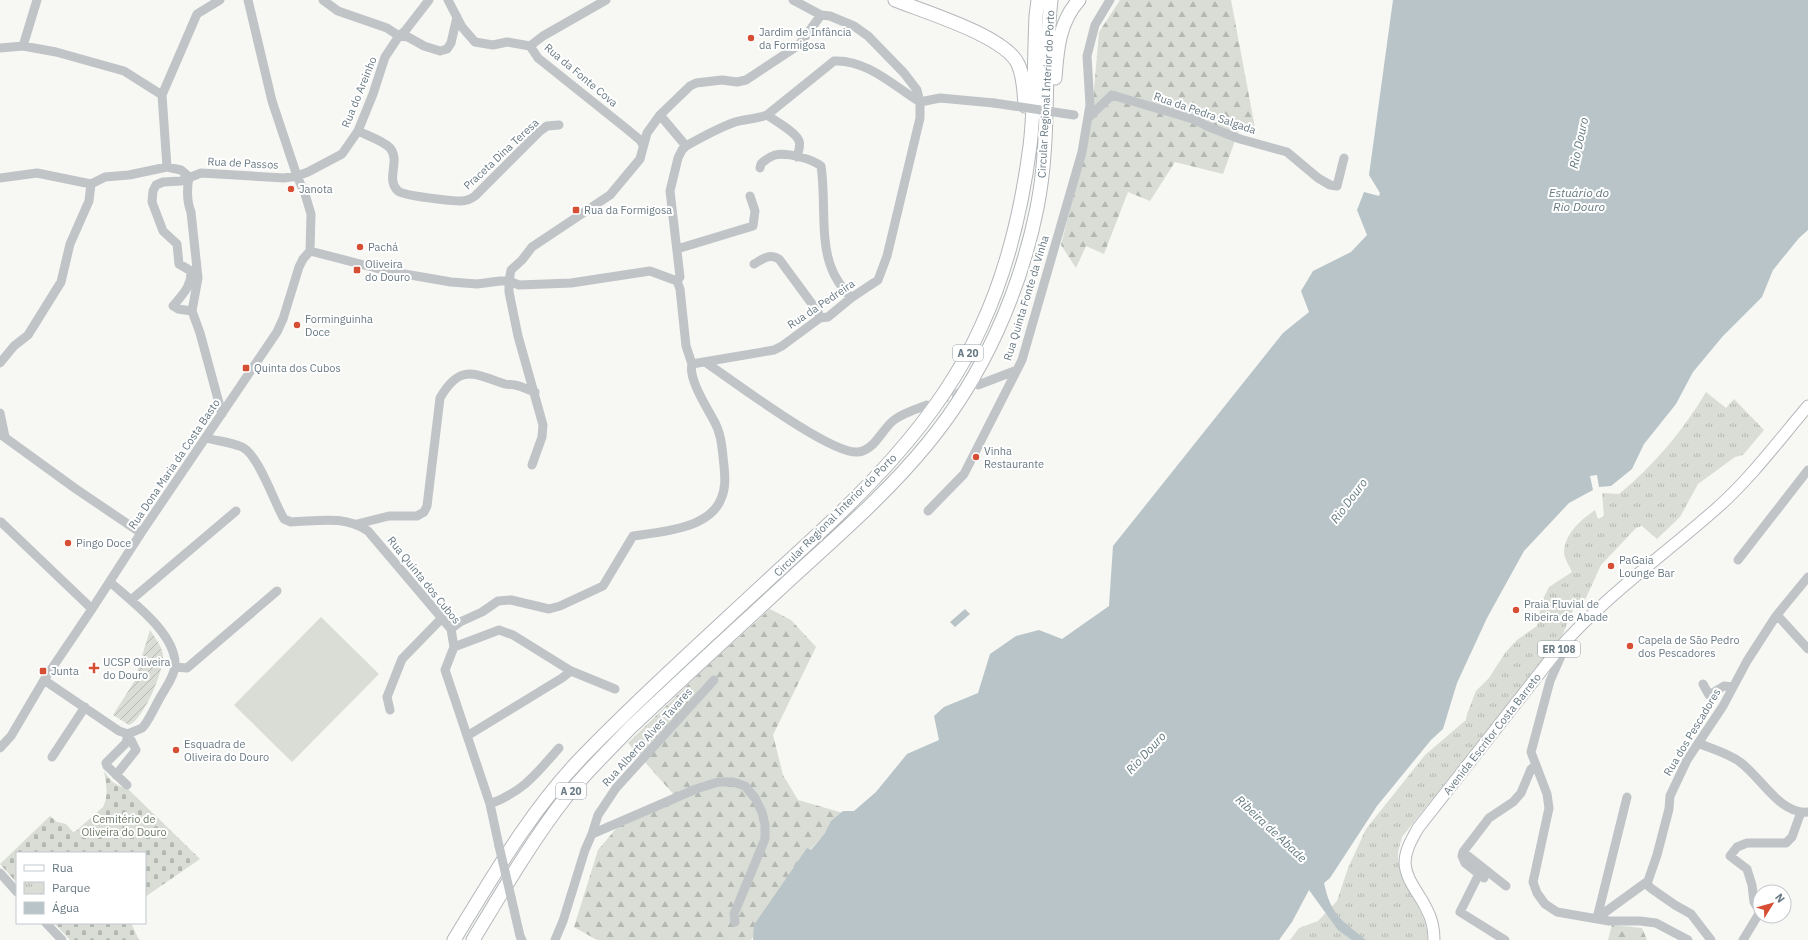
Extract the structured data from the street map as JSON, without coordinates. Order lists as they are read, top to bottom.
{
  "streets": {
    "highway": ["Circular Regional Interior do Porto", "A 20"],
    "main road": ["ER 108", "Avenida Escritor Costa Barreto"],
    "street": [
      "Rua da Fonte Cova",
      "Rua do Areinho",
      "Rua da Pedra Salgada",
      "Praceta Dina Teresa",
      "Rua de Passos",
      "Rua Quinta Fonte da Vinha",
      "Rua da Pedreira",
      "Rua Dona Maria da Costa Basto",
      "Rua Quinta dos Cubos",
      "Rua dos Pescadores",
      "Rua Alberto Alves Tavares"
    ]
  },
  "crossings": [
    ["Rua do Areinho", "Praceta Dina Teresa"],
    ["Rua do Areinho", "Rua de Passos"],
    ["Rua da Pedra Salgada", "Rua Quinta Fonte da Vinha"],
    ["Rua Dona Maria da Costa Basto", "Rua Quinta dos Cubos"]
  ],
  "water": ["Rio Douro", "Estuário do Rio Douro", "Ribeira de Abade"],
  "parks": ["Cemitério de Oliveira do Douro"],
  "places": {
    "other": [
      "Jardim de Infância da Formigosa",
      "Janota",
      "Pachá",
      "Forminguinha Doce",
      "Vinha Restaurante",
      "Pingo Doce",
      "PaGaia Lounge Bar",
      "Praia Fluvial de Ribeira de Abade",
      "Capela de São Pedro dos Pescadores",
      "Esquadra de Oliveira do Douro"
    ],
    "transit": [
      "Rua da Formigosa",
      "Oliveira do Douro",
      "Quinta dos Cubos",
      "Junta"
    ],
    "health": ["UCSP Oliveira do Douro"]
  },
  "legend": ["Rua", "Parque", "Água"],
  "north": "top right"
}
